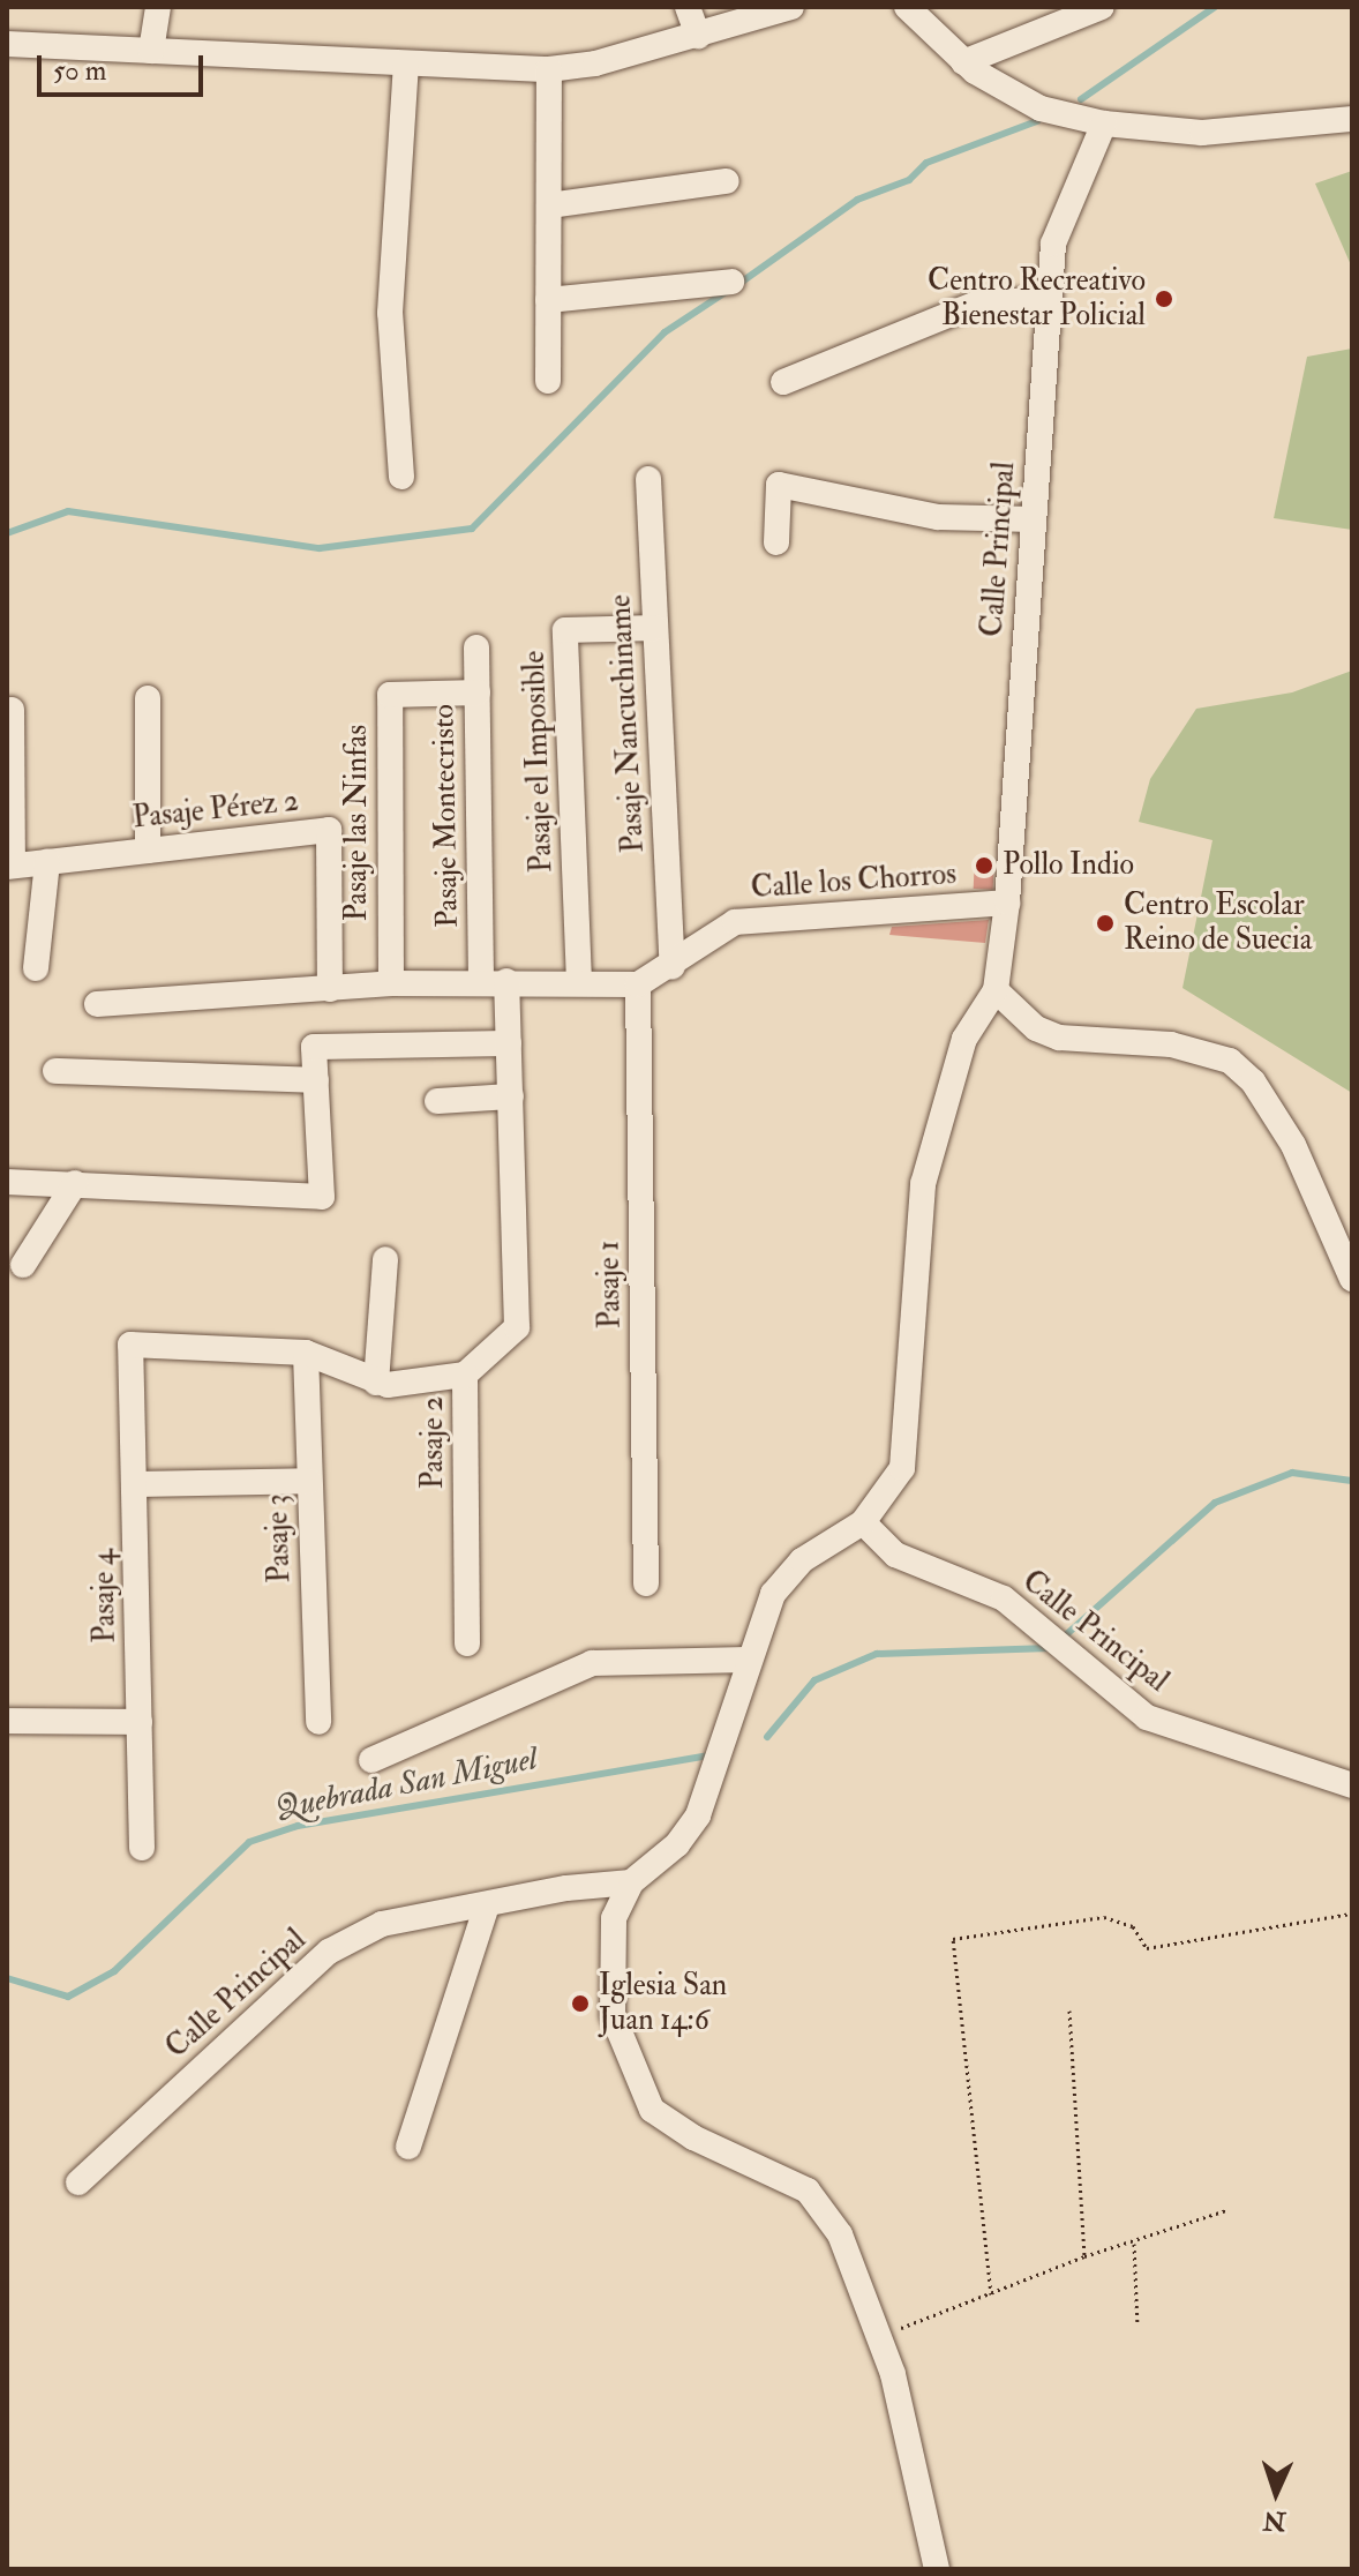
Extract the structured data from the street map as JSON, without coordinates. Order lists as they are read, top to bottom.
{
  "streets": {
    "street": [
      "Calle Principal",
      "Pasaje Nancuchiname",
      "Pasaje el Imposible",
      "Pasaje Pérez 2",
      "Pasaje Montecristo",
      "Pasaje las Ninfas",
      "Calle los Chorros",
      "Pasaje 1",
      "Pasaje 2",
      "Pasaje 3",
      "Pasaje 4"
    ]
  },
  "crossings": [
    ["Calle Principal", "Calle los Chorros"],
    ["Pasaje Nancuchiname", "Pasaje el Imposible"],
    ["Pasaje Nancuchiname", "Calle los Chorros"],
    ["Pasaje Montecristo", "Pasaje las Ninfas"],
    ["Pasaje Montecristo", "Pasaje 2"],
    ["Calle los Chorros", "Pasaje 1"],
    ["Pasaje 3", "Pasaje 4"]
  ],
  "water": ["Quebrada San Miguel"],
  "places": [
    "Centro Recreativo Bienestar Policial",
    "Pollo Indio",
    "Centro Escolar Reino de Suecia",
    "Iglesia San Juan 14:6"
  ],
  "scale_bar": "50 m",
  "north": "bottom"
}
